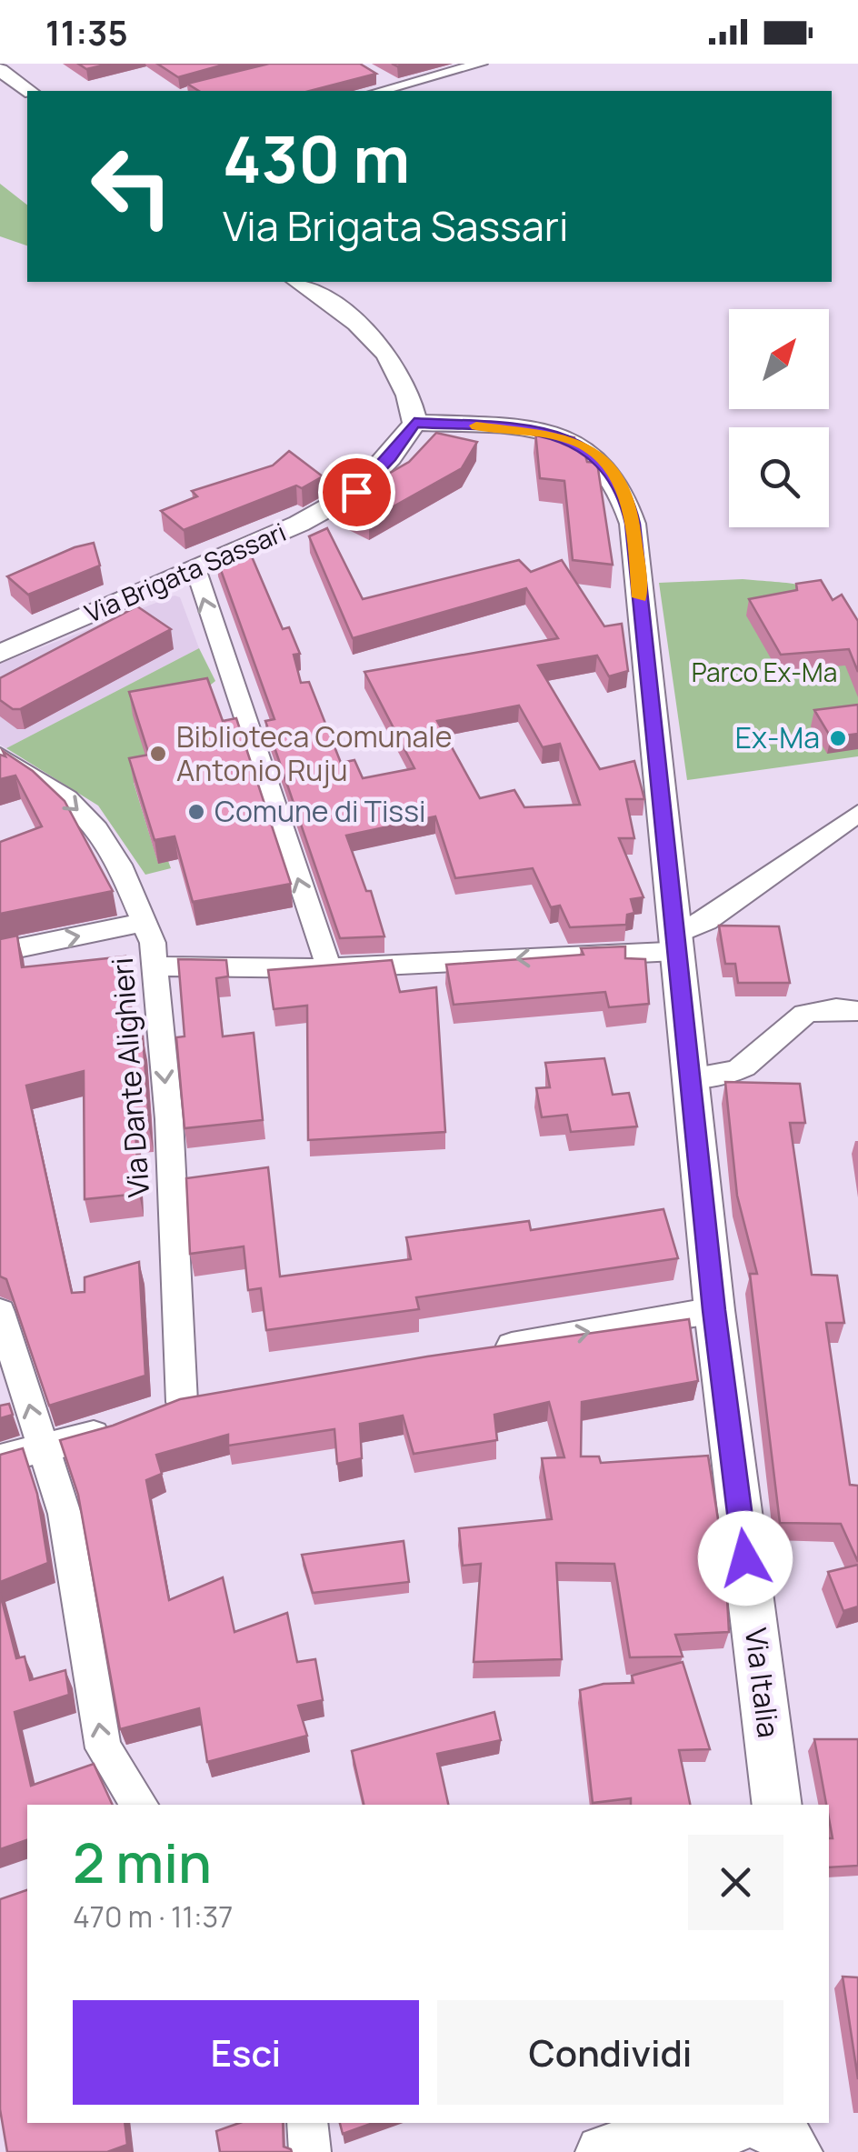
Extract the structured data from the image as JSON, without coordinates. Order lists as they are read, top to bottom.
{
  "streets": {
    "main road": ["Via Brigata Sassari", "Via Italia"],
    "street": ["Via Dante Alighieri"]
  },
  "crossings": [
    ["Via Brigata Sassari", "Via Italia"]
  ],
  "parks": ["Parco Ex-Ma"],
  "places": ["Ex-Ma", "Biblioteca Comunale Antonio Ruju", "Comune di Tissi"],
  "north": "top right",
  "page": {
    "status": "11:35",
    "turn": ["430 m", "Via Brigata Sassari"],
    "heading": ["2 min", "470 m · 11:37"],
    "buttons": ["Esci", "Condividi"]
  }
}
